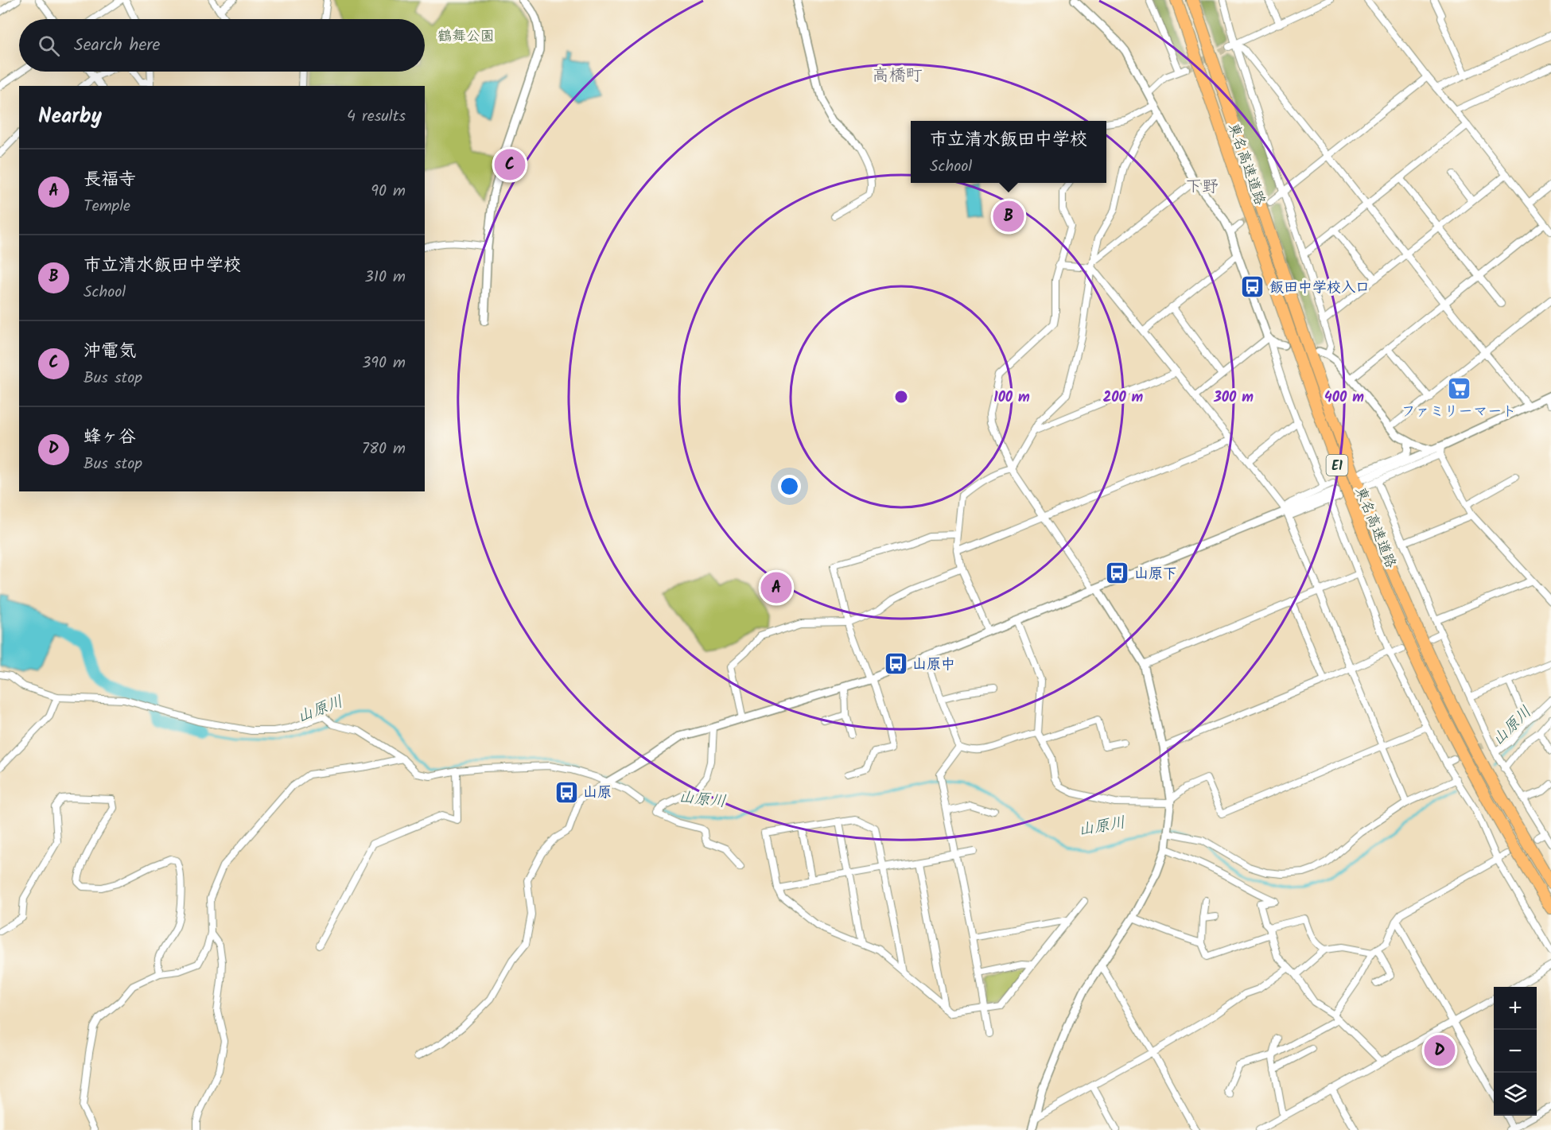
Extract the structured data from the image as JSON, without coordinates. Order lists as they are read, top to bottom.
{
  "streets": {
    "highway": ["東名高速道路", "E1"]
  },
  "districts": ["高橋町", "下野"],
  "water": ["山原川"],
  "parks": ["鶴舞公園"],
  "places": {
    "bus stop": [
      "飯田中学校入口",
      "山原下",
      "山原中",
      "山原"
    ],
    "supermarket": ["ファミリーマート"]
  },
  "page": {
    "search": "Search here",
    "heading": ["Nearby", "4 results"],
    "popup": ["市立清水飯田中学校", "School"],
    "pins": [
      "C",
      "B",
      "A",
      "D"
    ],
    "list": [
      {
        "mark": "A",
        "name": "長福寺",
        "note": "Temple",
        "value": "90 m"
      },
      {
        "mark": "B",
        "name": "市立清水飯田中学校",
        "note": "School",
        "value": "310 m"
      },
      {
        "mark": "C",
        "name": "沖電気",
        "note": "Bus stop",
        "value": "390 m"
      },
      {
        "mark": "D",
        "name": "蜂ヶ谷",
        "note": "Bus stop",
        "value": "780 m"
      }
    ],
    "map_buttons": ["+", "−"]
  },
  "rings": [
    "100 m",
    "200 m",
    "300 m",
    "400 m"
  ]
}
